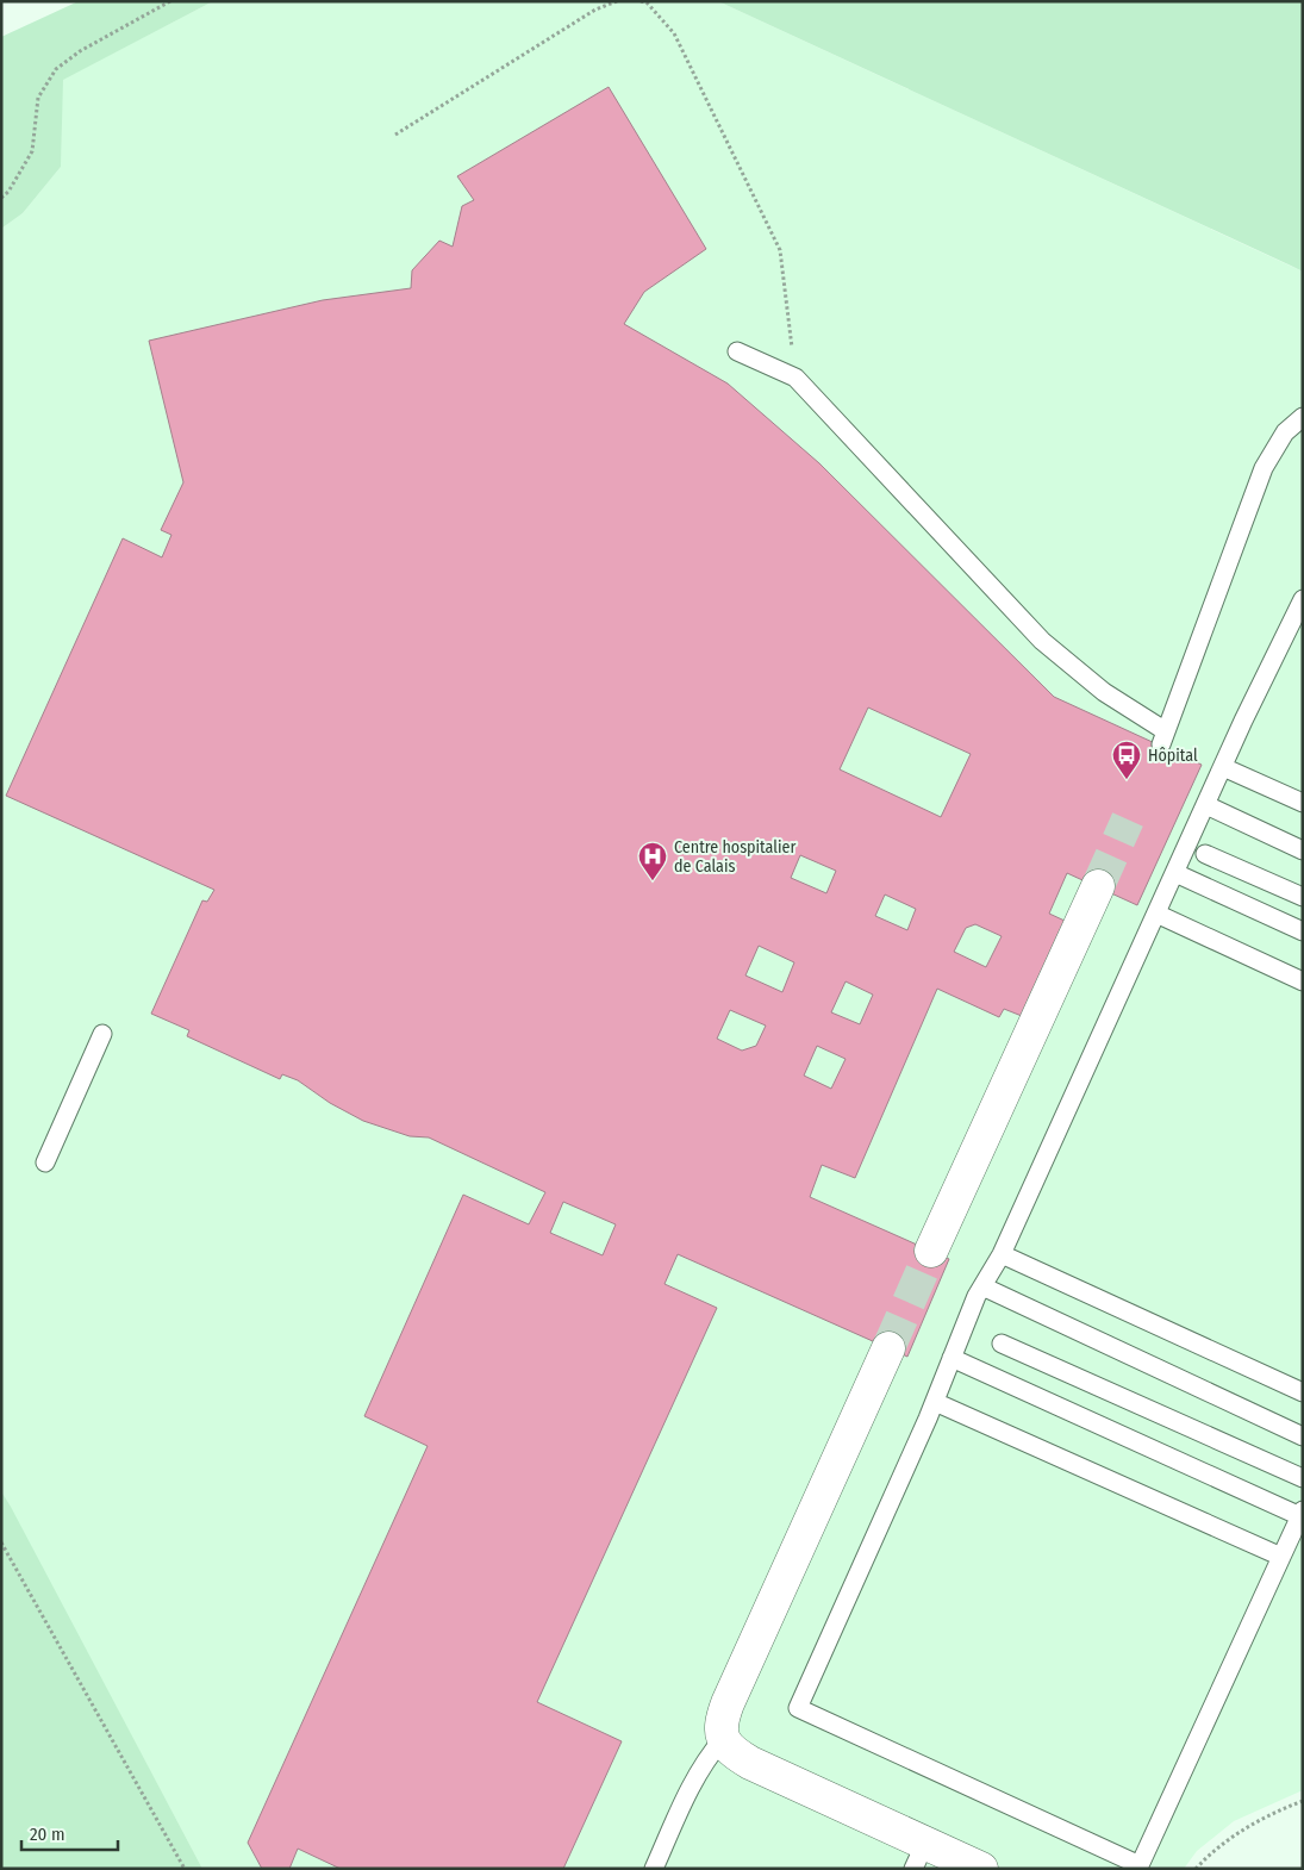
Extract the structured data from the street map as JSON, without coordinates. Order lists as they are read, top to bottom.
{
  "places": {
    "bus stop": ["Hôpital"],
    "hospital": ["Centre hospitalier de Calais"]
  },
  "scale_bar": "20 m"
}
